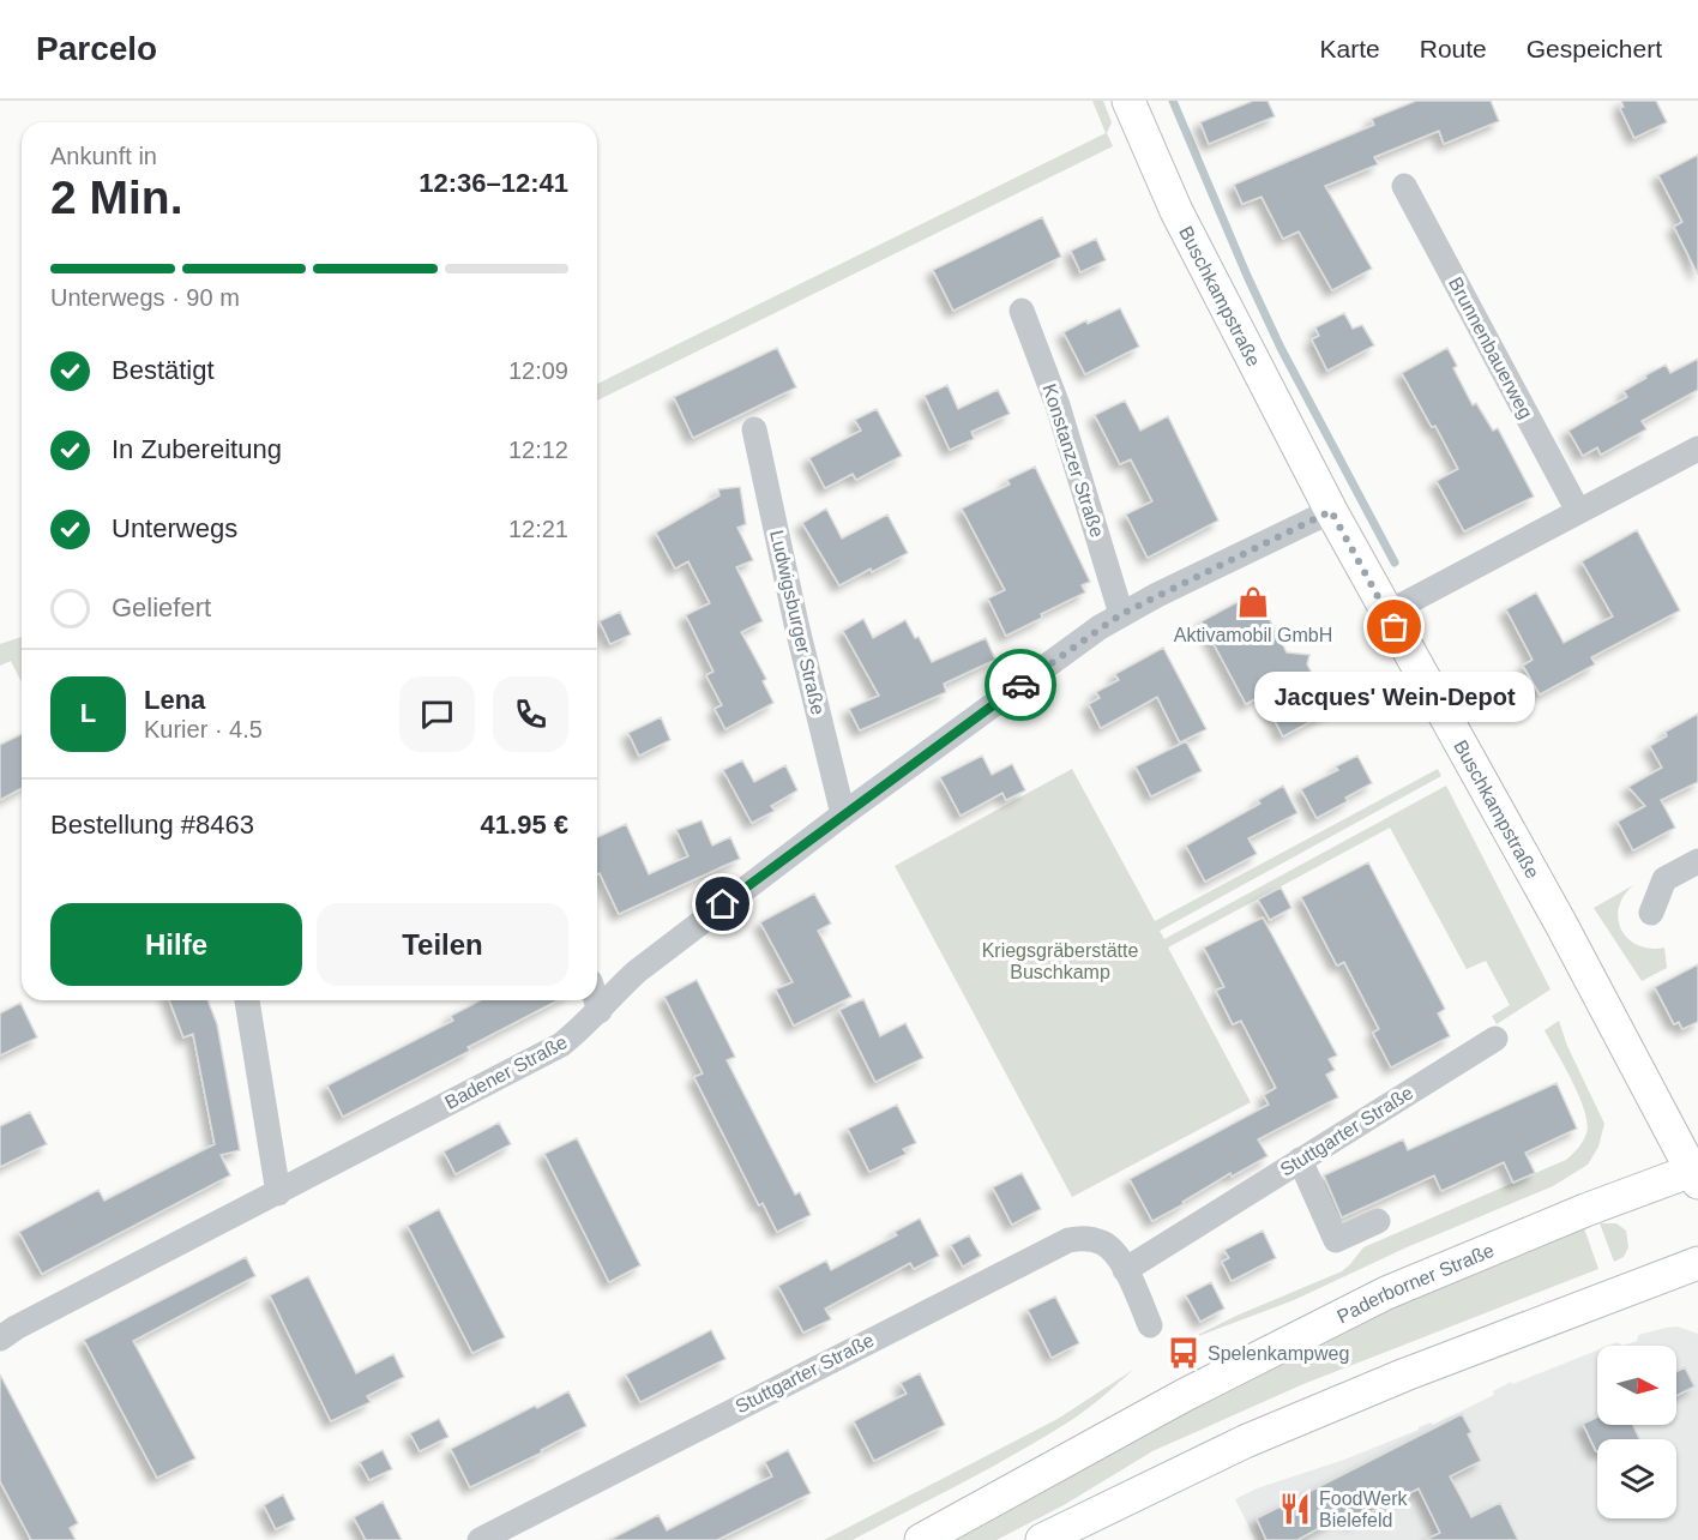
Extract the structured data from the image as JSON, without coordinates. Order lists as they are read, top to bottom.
{
  "streets": {
    "main road": ["Buschkampstraße", "Paderborner Straße"],
    "street": [
      "Brunnenbauerweg",
      "Konstanzer Straße",
      "Ludwigsburger Straße",
      "Badener Straße",
      "Stuttgarter Straße"
    ]
  },
  "crossings": [
    ["Buschkampstraße", "Badener Straße"],
    ["Buschkampstraße", "Paderborner Straße"],
    ["Konstanzer Straße", "Badener Straße"],
    ["Ludwigsburger Straße", "Badener Straße"]
  ],
  "parks": ["Kriegsgräberstätte Buschkamp"],
  "places": {
    "shop": ["Aktivamobil GmbH"],
    "other": ["Jacques' Wein-Depot"],
    "bus stop": ["Spelenkampweg"],
    "restaurant": ["FoodWerk Bielefeld"]
  },
  "north": "right",
  "page": {
    "header": "Parcelo",
    "nav": ["Karte", "Route", "Gespeichert"],
    "heading": ["2 Min.", "Ankunft in", "12:36–12:41"],
    "panel": [
      "Lena",
      "Kurier · 4.5",
      "Bestellung #8463",
      "41.95 €"
    ],
    "bar": "Unterwegs · 90 m",
    "list": [
      ["Bestätigt", "12:09"],
      ["In Zubereitung", "12:12"],
      ["Unterwegs", "12:21"],
      "Geliefert"
    ],
    "bubble": "Jacques' Wein-Depot",
    "round": "L",
    "buttons": ["Hilfe", "Teilen"]
  }
}
